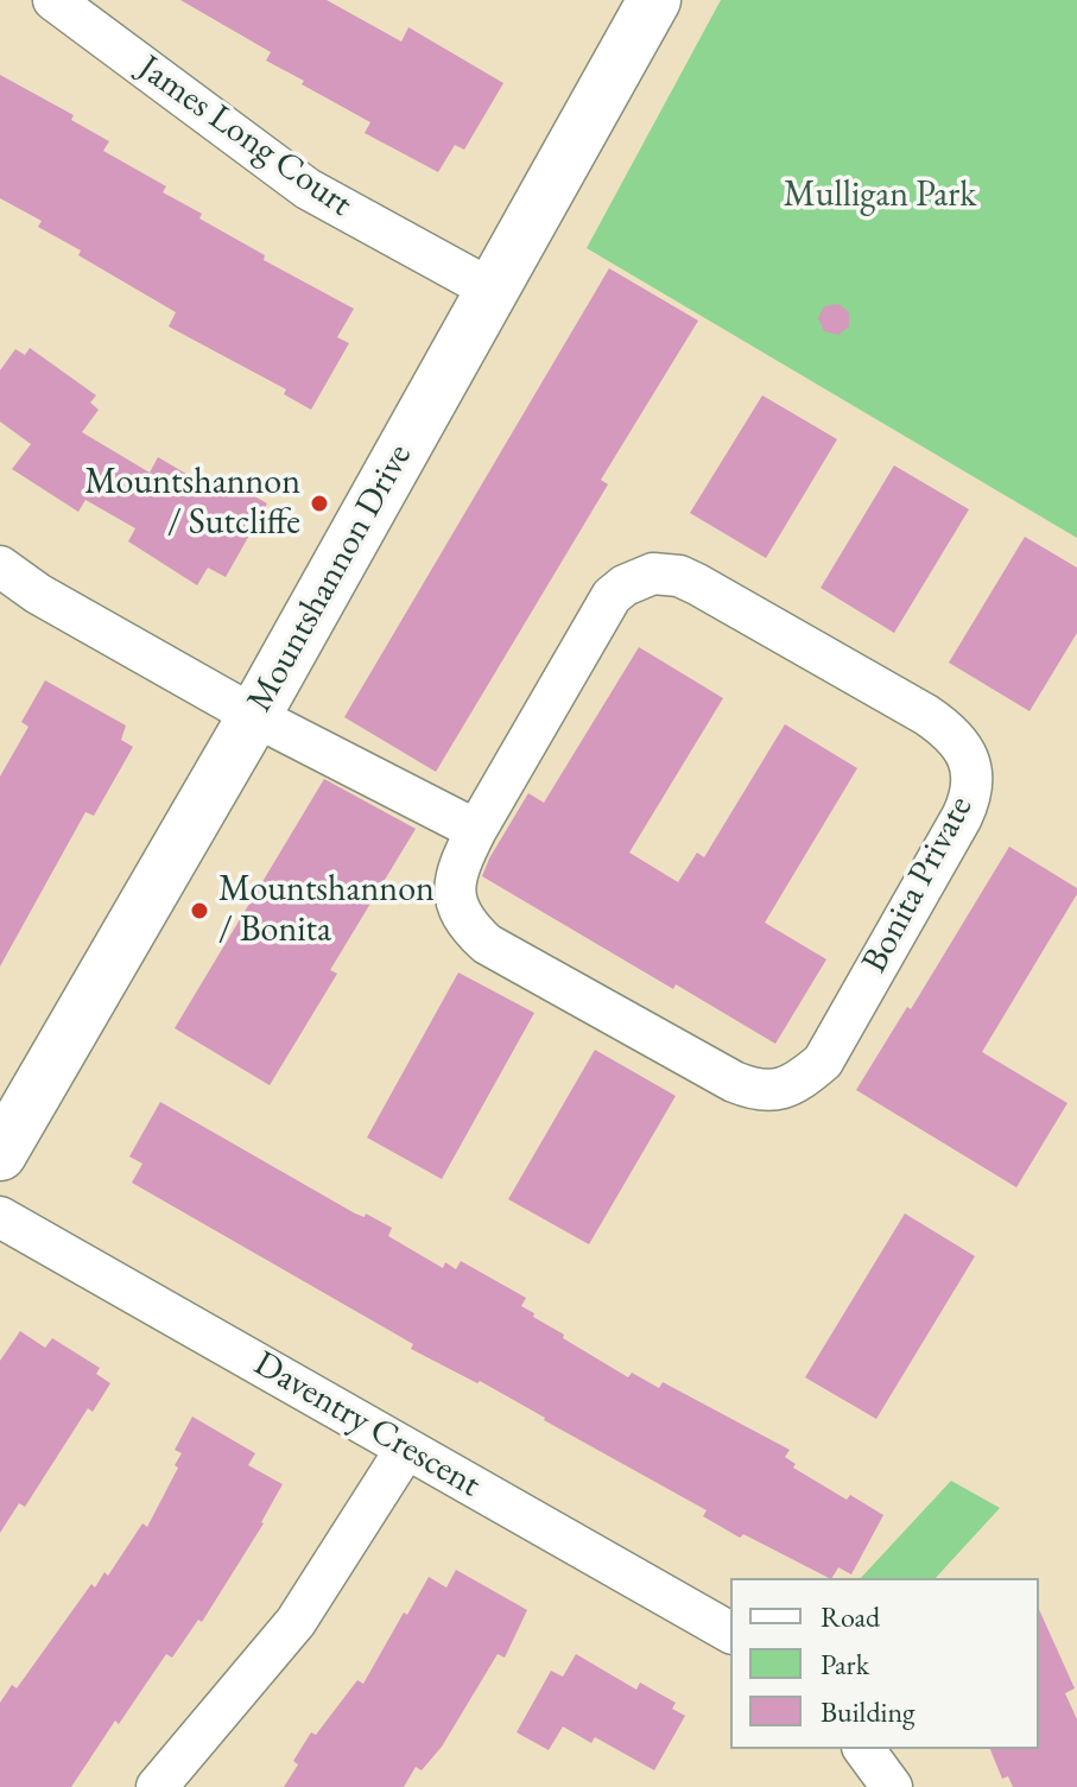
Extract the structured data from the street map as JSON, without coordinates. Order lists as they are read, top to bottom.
{
  "streets": {
    "street": [
      "James Long Court",
      "Mountshannon Drive",
      "Bonita Private",
      "Daventry Crescent"
    ]
  },
  "crossings": [
    ["James Long Court", "Mountshannon Drive"]
  ],
  "parks": ["Mulligan Park"],
  "places": ["Mountshannon / Sutcliffe", "Mountshannon / Bonita"],
  "legend": ["Road", "Park", "Building"]
}
